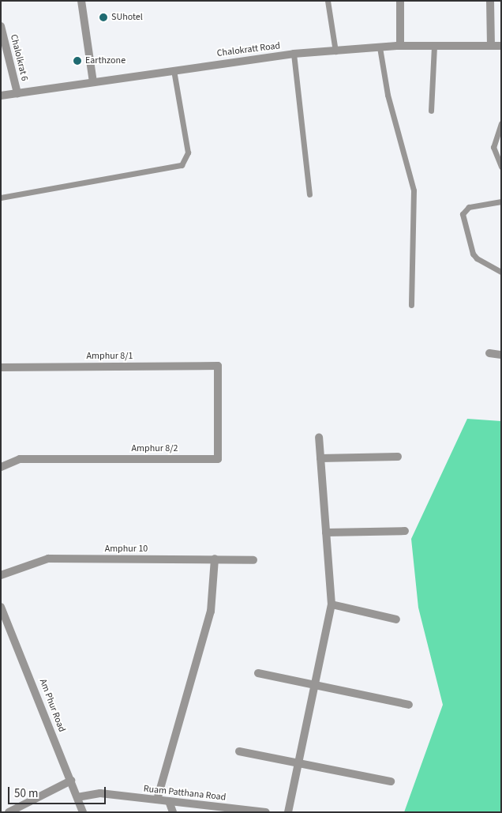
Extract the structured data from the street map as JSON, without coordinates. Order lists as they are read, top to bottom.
{
  "streets": {
    "street": [
      "Chalokratt Road",
      "Chalolkrat 6",
      "Amphur 8/1",
      "Amphur 8/2",
      "Amphur 10",
      "Am Phur Road",
      "Ruam Patthana Road"
    ]
  },
  "crossings": [
    ["Chalokratt Road", "Chalolkrat 6"],
    ["Amphur 8/1", "Amphur 8/2"],
    ["Am Phur Road", "Ruam Patthana Road"]
  ],
  "places": ["SUhotel", "Earthzone"],
  "scale_bar": "50 m"
}
